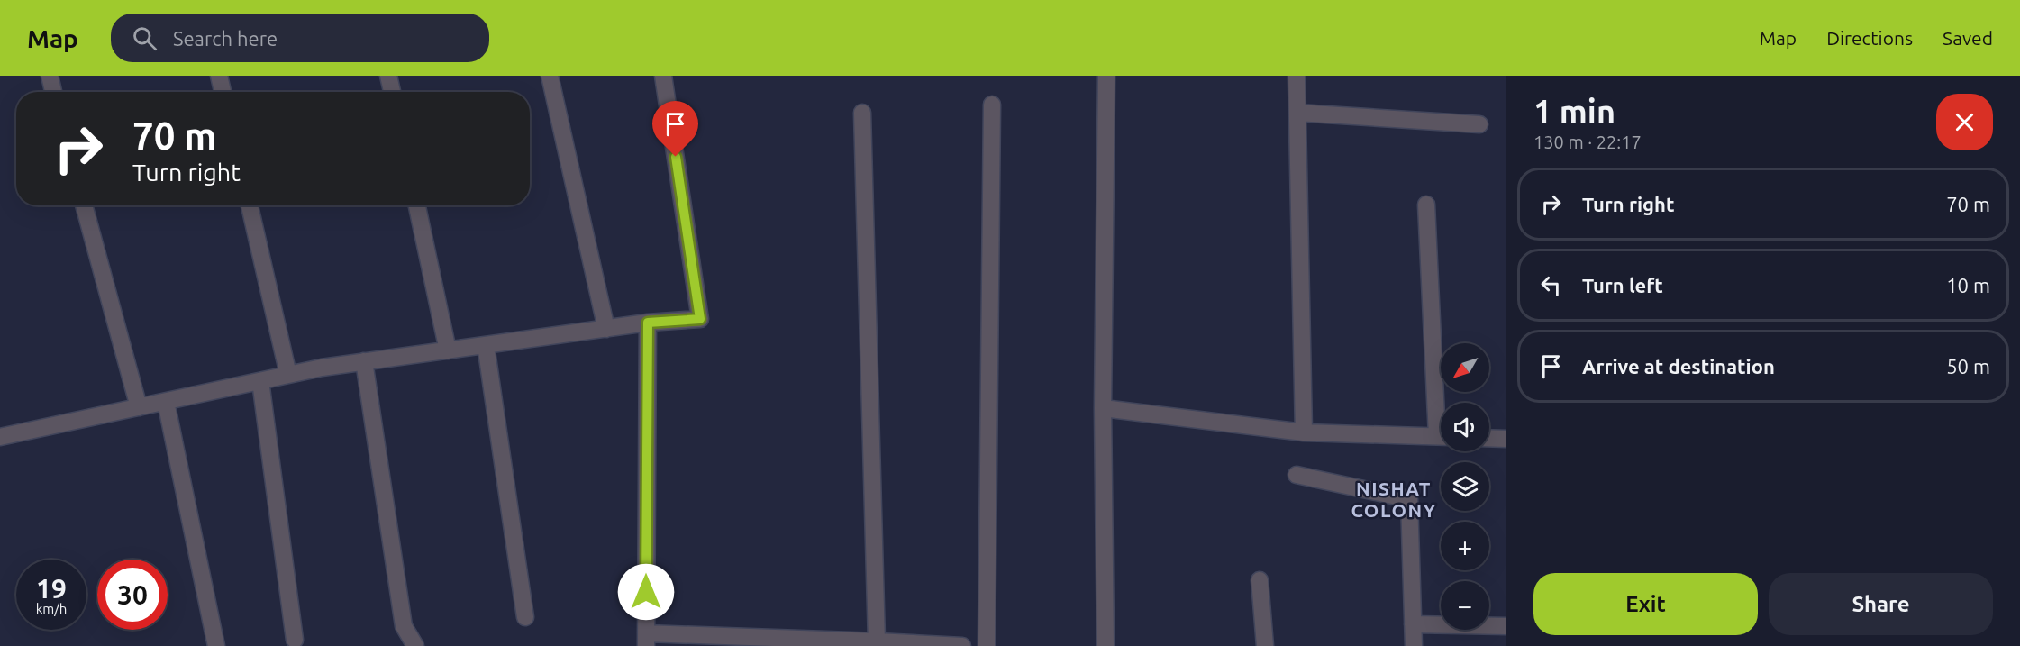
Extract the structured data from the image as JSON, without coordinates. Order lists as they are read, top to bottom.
{
  "districts": ["NISHAT COLONY"],
  "north": "bottom left",
  "page": {
    "header": "Map",
    "search": "Search here",
    "nav": ["Map", "Directions", "Saved"],
    "heading": ["1 min", "130 m · 22:17"],
    "turn": ["70 m", "Turn right"],
    "list": [
      {
        "name": "Turn right",
        "value": "70 m"
      },
      {
        "name": "Turn left",
        "value": "10 m"
      },
      {
        "name": "Arrive at destination",
        "value": "50 m"
      }
    ],
    "map_buttons": ["+", "−"],
    "speed": "19 km/h",
    "limit": "30",
    "buttons": ["Exit", "Share"]
  }
}
